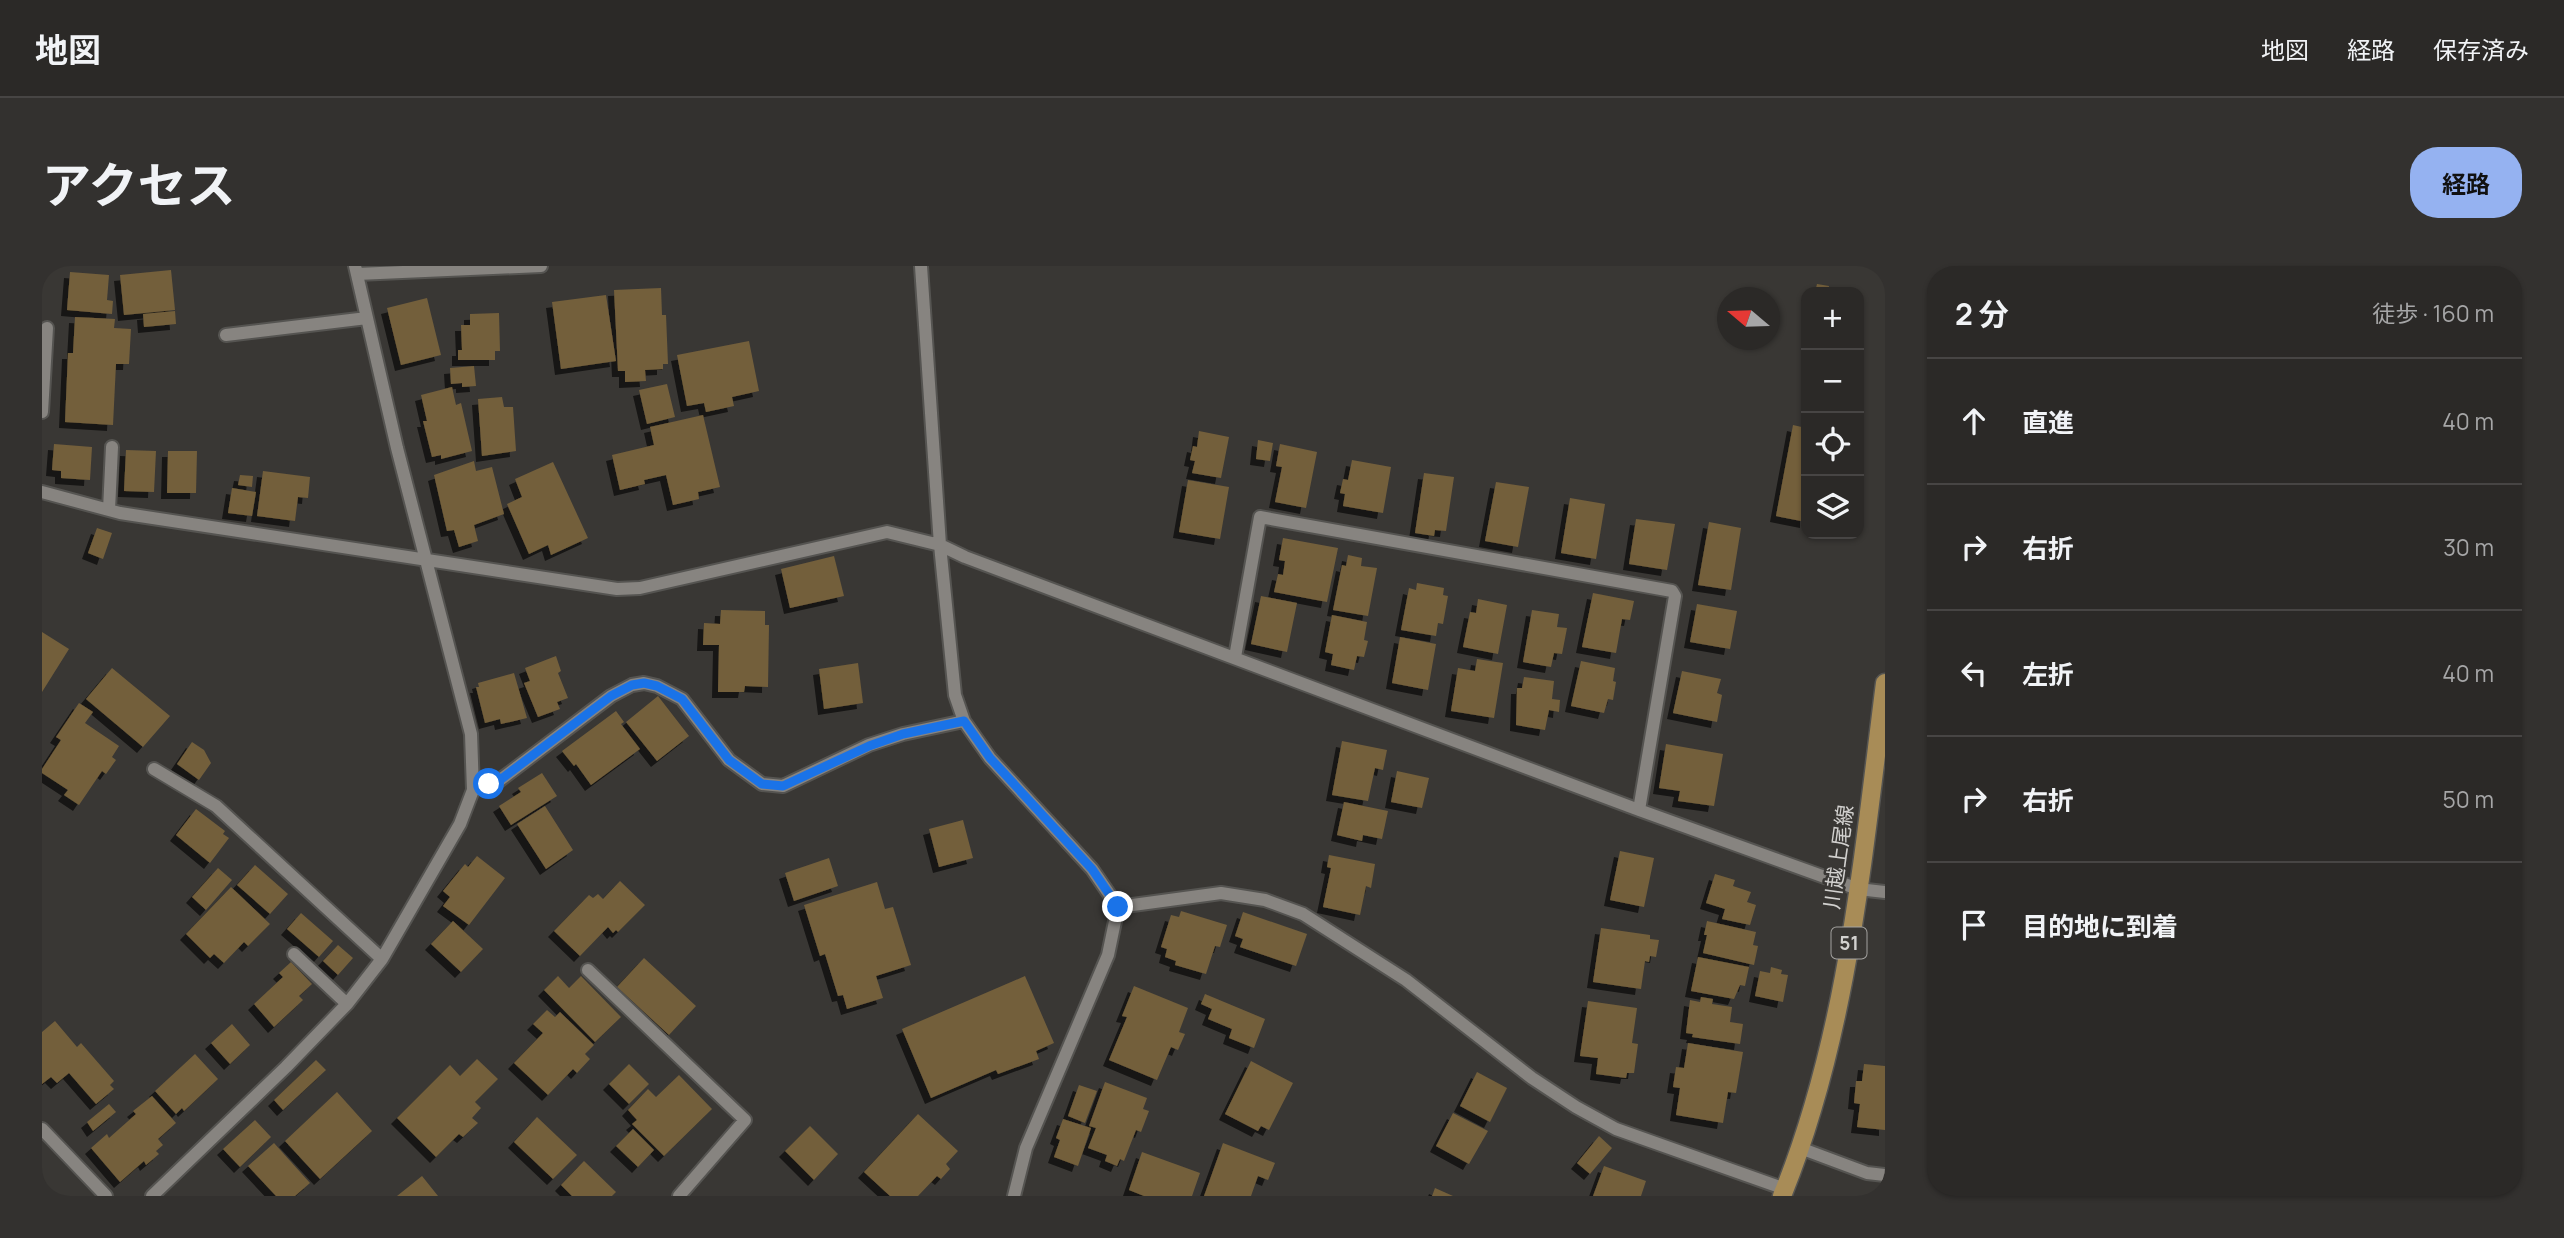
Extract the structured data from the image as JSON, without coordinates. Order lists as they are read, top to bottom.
{
  "streets": {
    "main road": ["川越上尾線", "51"]
  },
  "north": "left",
  "page": {
    "header": "地図",
    "nav": ["地図", "経路", "保存済み"],
    "title": "アクセス",
    "buttons": "経路",
    "heading": ["2 分", "徒歩 · 160 m"],
    "map_buttons": ["+", "−"],
    "list": [
      ["直進", "40 m"],
      ["右折", "30 m"],
      ["左折", "40 m"],
      ["右折", "50 m"],
      "目的地に到着"
    ]
  }
}
